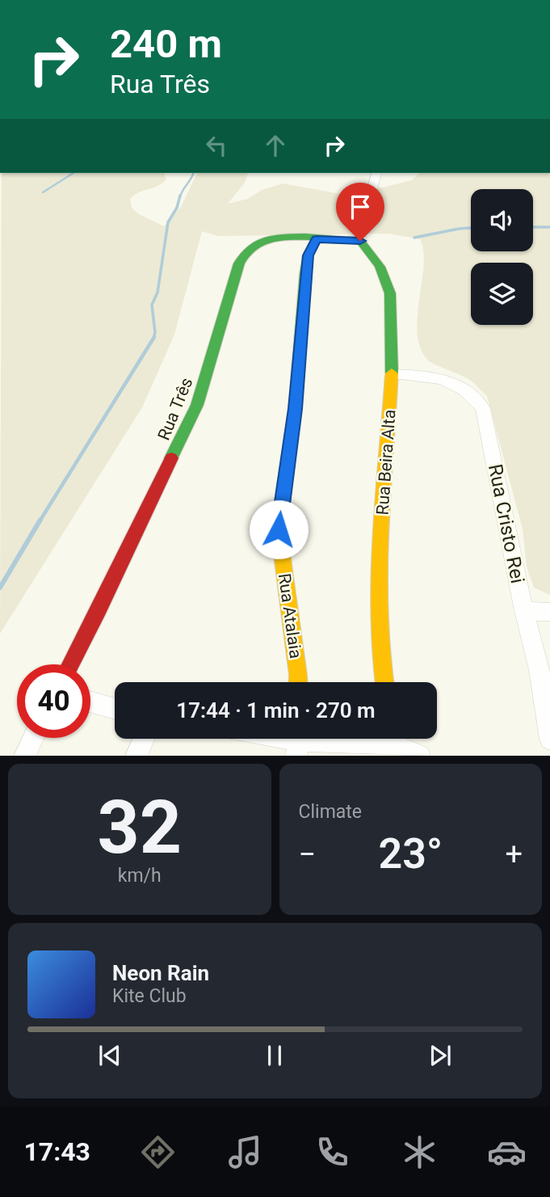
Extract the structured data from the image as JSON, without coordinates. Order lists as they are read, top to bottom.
{
  "streets": {
    "street": [
      "Rua Três",
      "Rua Beira Alta",
      "Rua Cristo Rei",
      "Rua Atalaia"
    ]
  },
  "crossings": [
    ["Rua Três", "Rua Beira Alta"],
    ["Rua Três", "Rua Atalaia"],
    ["Rua Beira Alta", "Rua Cristo Rei"]
  ],
  "page": {
    "turn": ["240 m", "Rua Três"],
    "limit": "40",
    "trip": "17:44 · 1 min · 270 m",
    "tile": [
      ["32", "km/h"],
      "Climate"
    ],
    "heat": ["−", "23°", "+"],
    "song": ["Neon Rain", "Kite Club"],
    "tabs": "17:43"
  }
}
